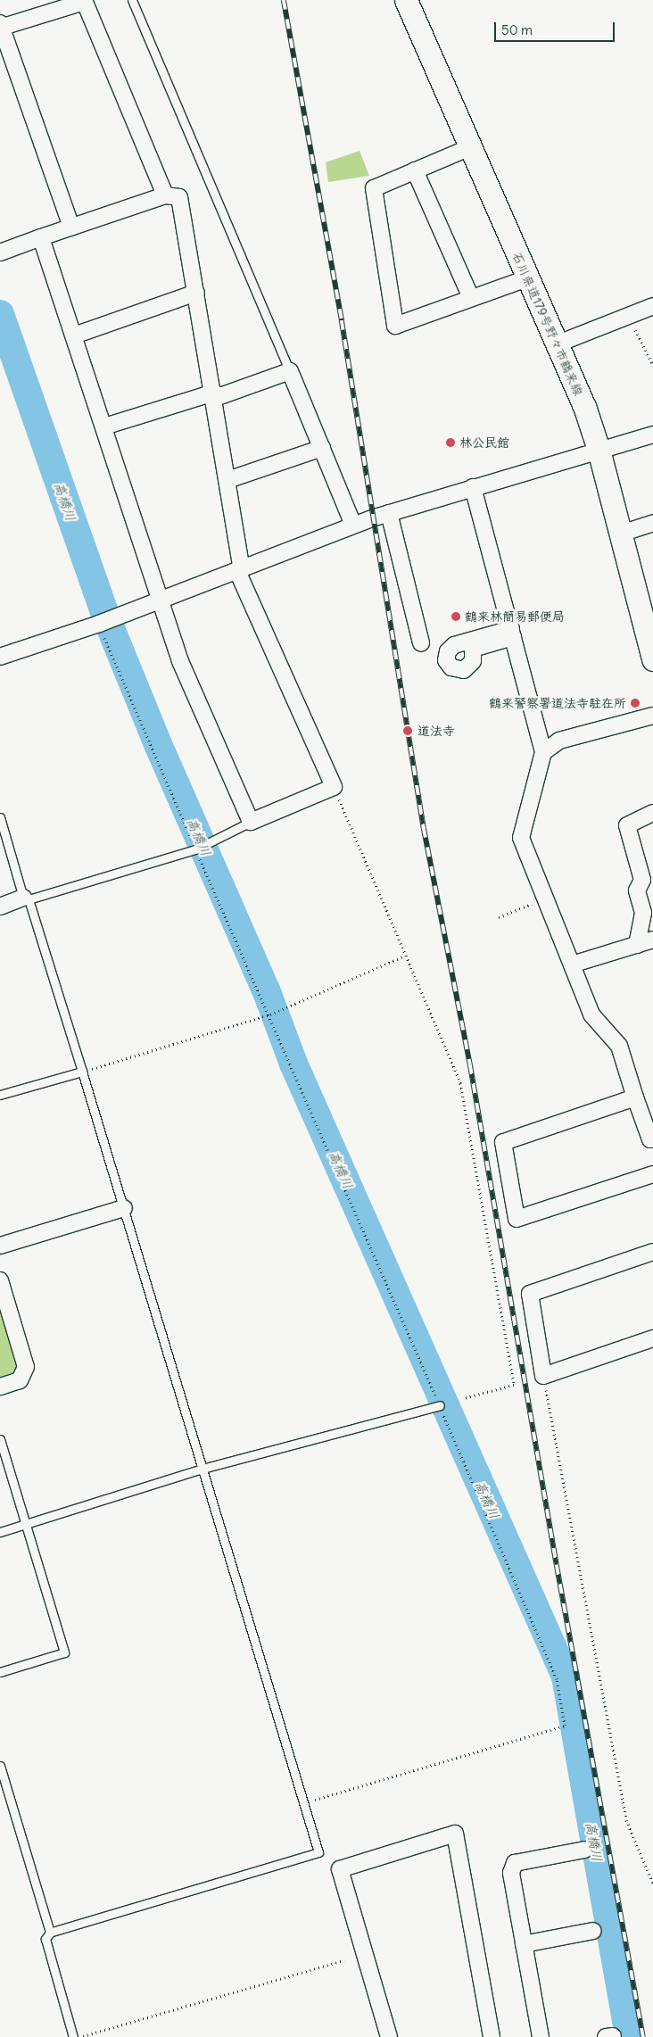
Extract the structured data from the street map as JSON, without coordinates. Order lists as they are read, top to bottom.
{
  "streets": {
    "main road": ["石川県道179号野々市鶴来線"]
  },
  "water": ["高橋川"],
  "places": [
    "林公民館",
    "鶴来林簡易郵便局",
    "鶴来警察署道法寺駐在所",
    "道法寺"
  ],
  "scale_bar": "50 m"
}
